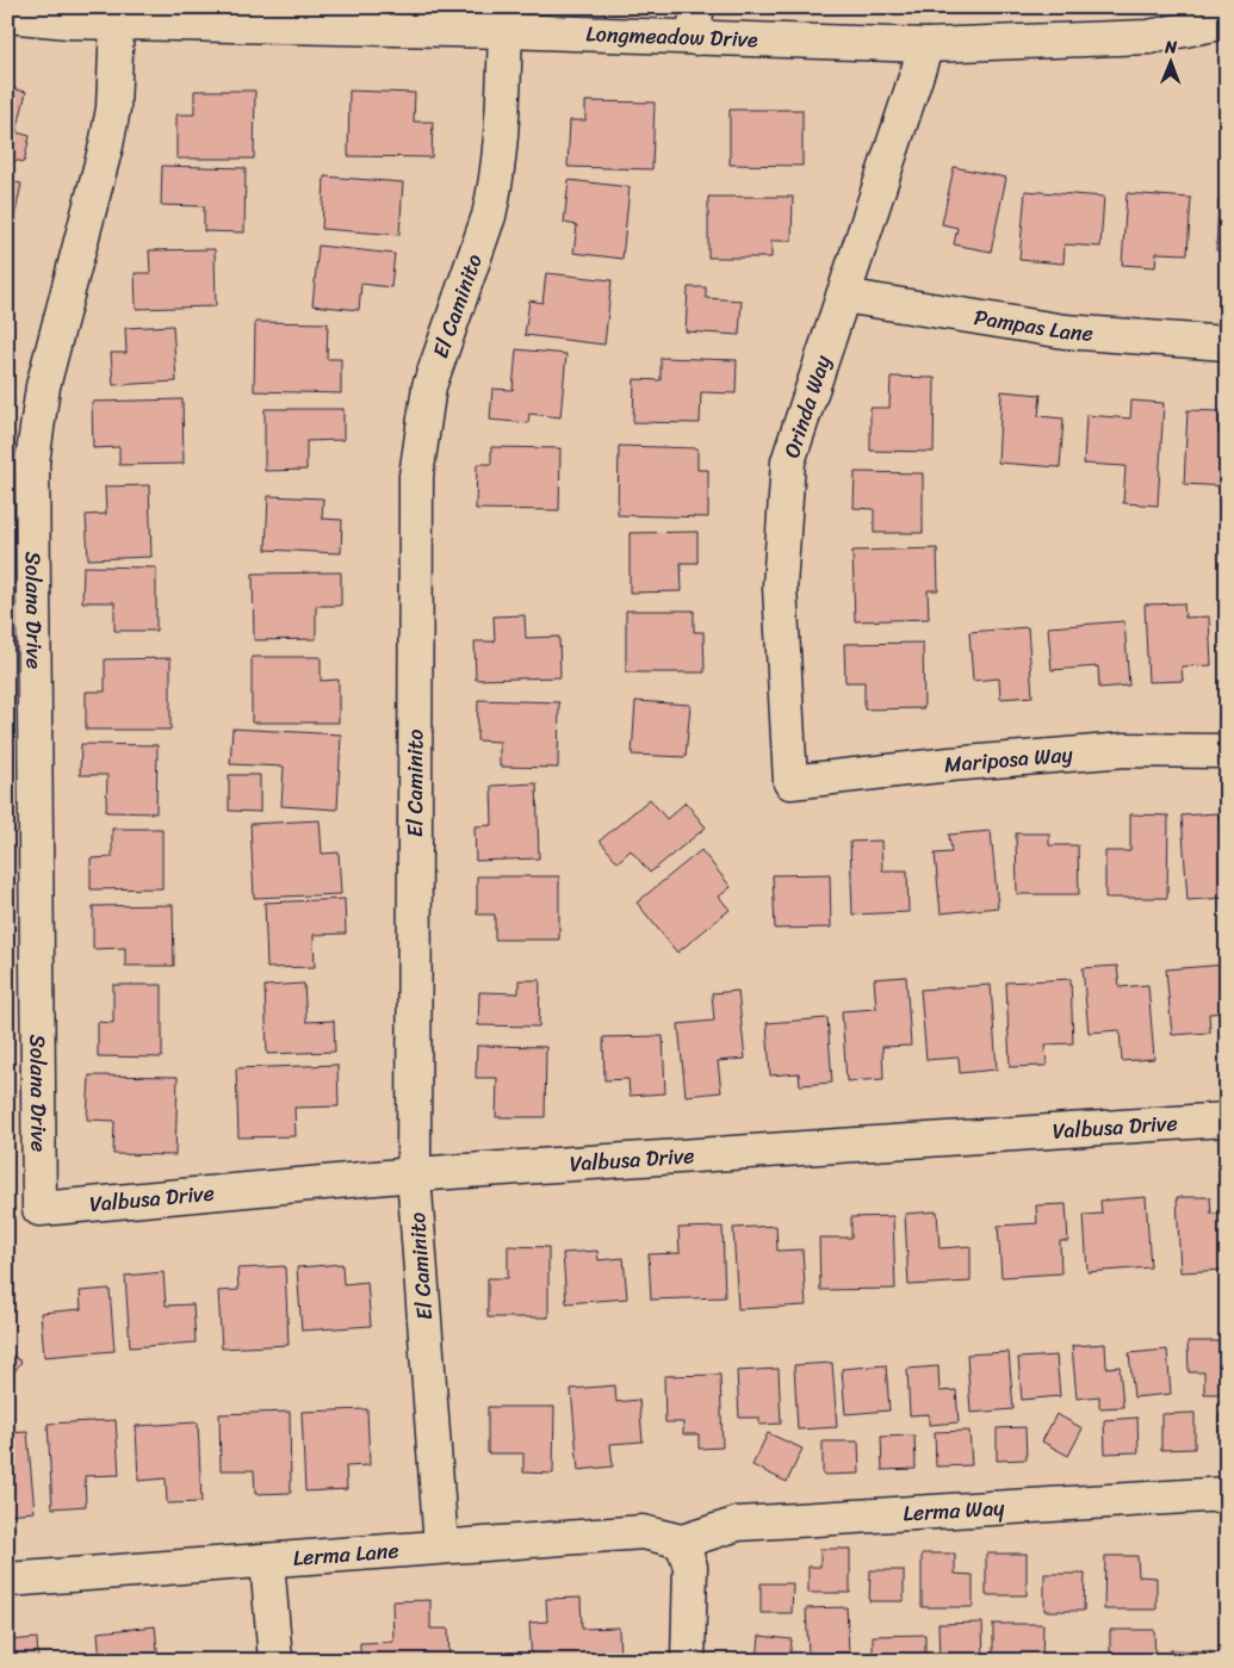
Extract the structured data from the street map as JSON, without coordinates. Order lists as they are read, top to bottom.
{
  "streets": {
    "street": [
      "Longmeadow Drive",
      "El Caminito",
      "Pampas Lane",
      "Orinda Way",
      "Solana Drive",
      "Mariposa Way",
      "Valbusa Drive",
      "Lerma Way",
      "Lerma Lane"
    ]
  },
  "crossings": [
    ["Longmeadow Drive", "El Caminito"],
    ["Longmeadow Drive", "Orinda Way"],
    ["Longmeadow Drive", "Solana Drive"],
    ["El Caminito", "Valbusa Drive"],
    ["El Caminito", "Lerma Lane"],
    ["Pampas Lane", "Orinda Way"],
    ["Orinda Way", "Mariposa Way"],
    ["Solana Drive", "Valbusa Drive"],
    ["Lerma Way", "Lerma Lane"]
  ],
  "north": "top"
}
